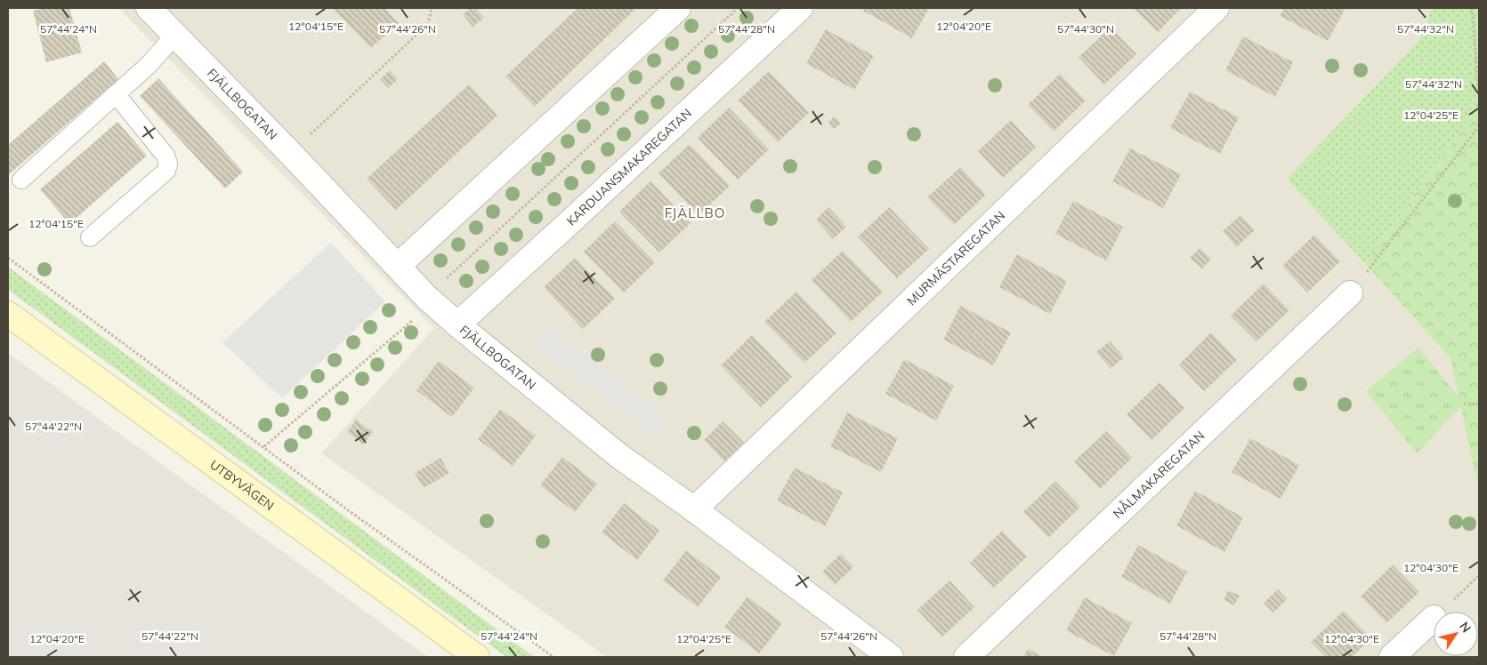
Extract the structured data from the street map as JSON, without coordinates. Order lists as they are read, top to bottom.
{
  "streets": {
    "street": [
      "FJÄLLBOGATAN",
      "KARDUANSMAKAREGATAN",
      "MURMÄSTAREGATAN",
      "NÅLMAKAREGATAN",
      "UTBYVÄGEN"
    ]
  },
  "crossings": [
    ["FJÄLLBOGATAN", "KARDUANSMAKAREGATAN"],
    ["FJÄLLBOGATAN", "MURMÄSTAREGATAN"]
  ],
  "districts": ["FJÄLLBO"],
  "north": "top right",
  "coordinates": [
    "12°04'15\"E",
    "12°04'20\"E",
    "57°44'32\"N",
    "57°44'24\"N",
    "57°44'26\"N",
    "57°44'28\"N",
    "57°44'30\"N",
    "12°04'25\"E",
    "57°44'22\"N",
    "12°04'30\"E"
  ]
}
